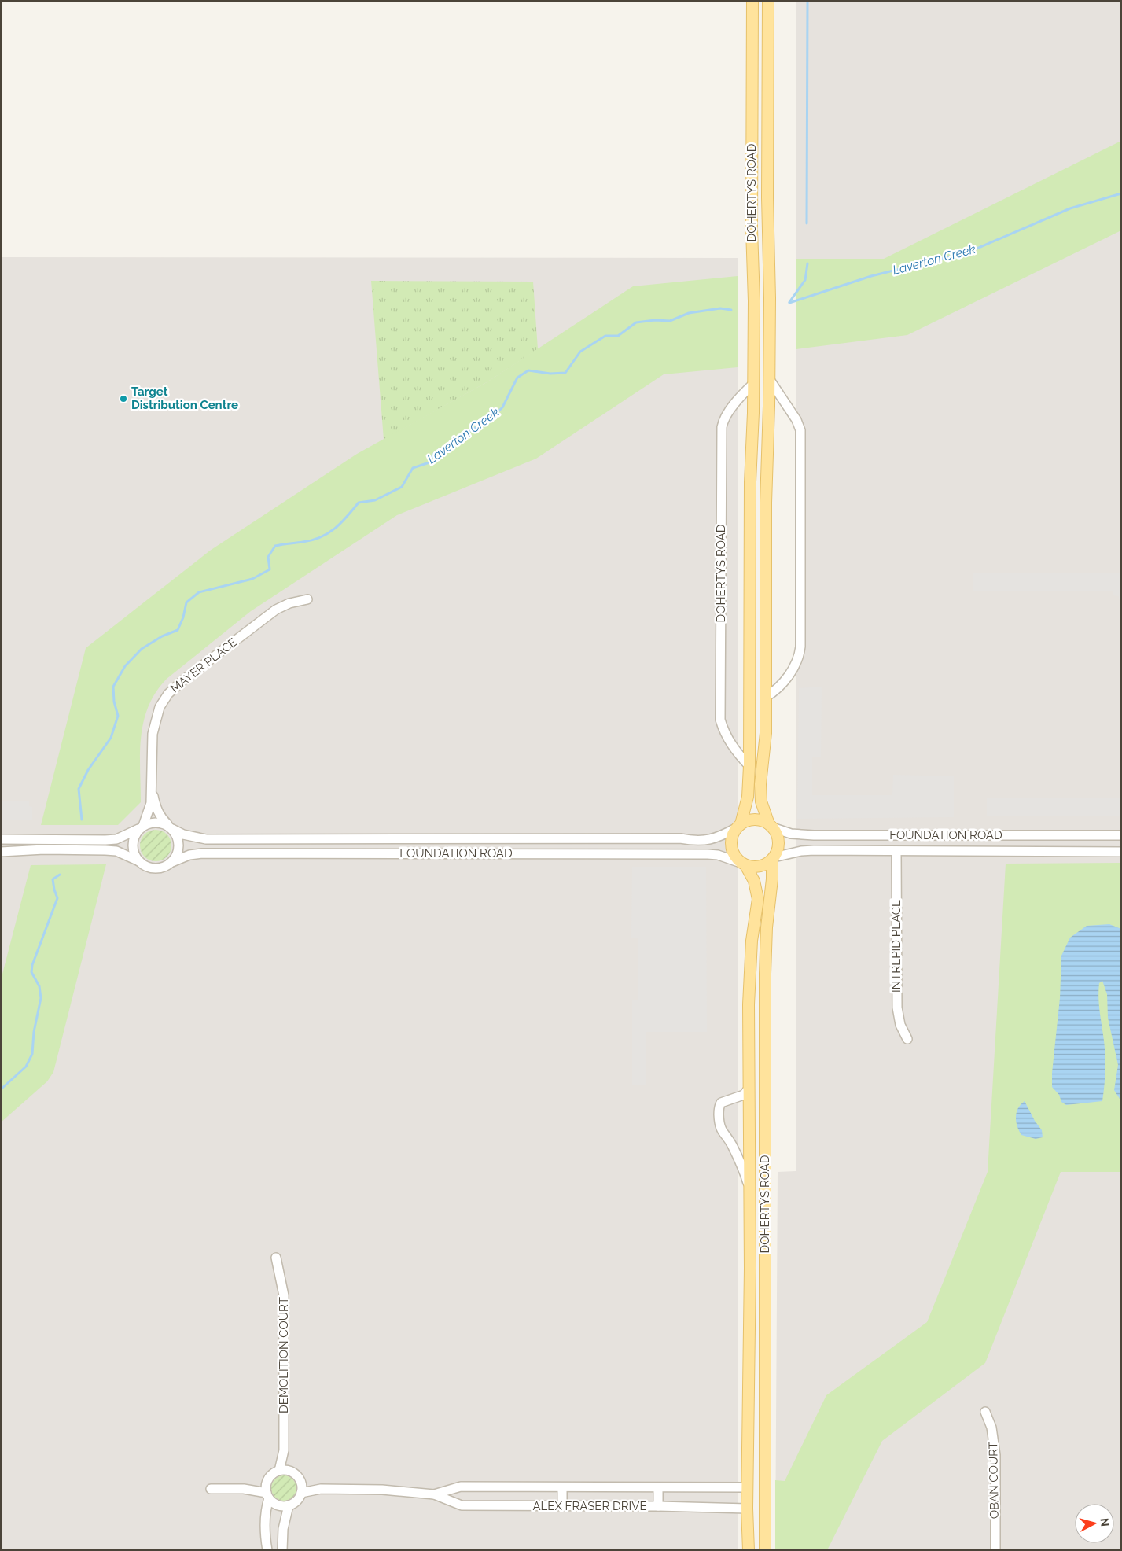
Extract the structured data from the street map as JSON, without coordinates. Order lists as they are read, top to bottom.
{
  "streets": {
    "main road": ["DOHERTYS ROAD"],
    "street": [
      "MAYER PLACE",
      "FOUNDATION ROAD",
      "INTREPID PLACE",
      "DEMOLITION COURT",
      "OBAN COURT",
      "ALEX FRASER DRIVE"
    ]
  },
  "crossings": [
    ["DOHERTYS ROAD", "FOUNDATION ROAD"],
    ["DOHERTYS ROAD", "ALEX FRASER DRIVE"],
    ["MAYER PLACE", "FOUNDATION ROAD"],
    ["FOUNDATION ROAD", "INTREPID PLACE"],
    ["DEMOLITION COURT", "ALEX FRASER DRIVE"]
  ],
  "water": ["Laverton Creek"],
  "places": ["Target Distribution Centre"],
  "north": "right"
}
